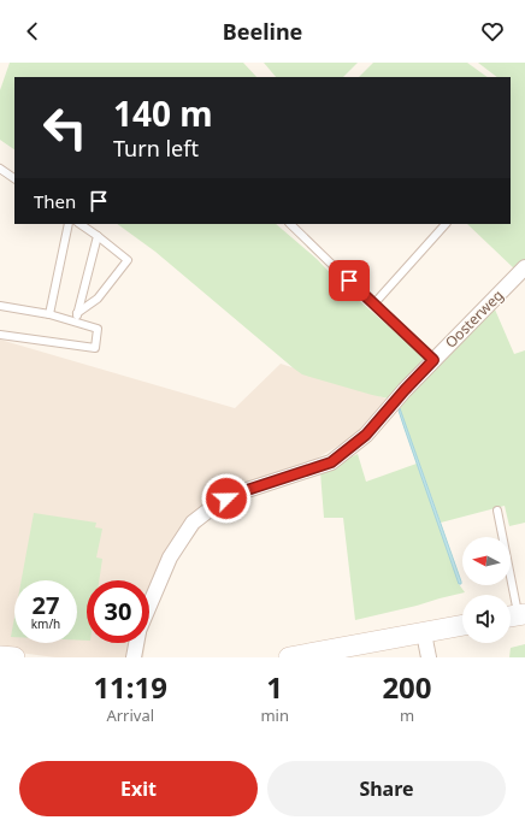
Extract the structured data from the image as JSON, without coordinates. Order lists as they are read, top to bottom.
{
  "streets": {
    "street": ["Oosterweg"]
  },
  "north": "left",
  "page": {
    "header": "Beeline",
    "turn": ["140 m", "Turn left"],
    "then": "Then",
    "speed": "27 km/h",
    "limit": "30",
    "eta": [
      "11:19",
      "Arrival",
      "1",
      "min",
      "200",
      "m"
    ],
    "buttons": ["Exit", "Share"]
  }
}
